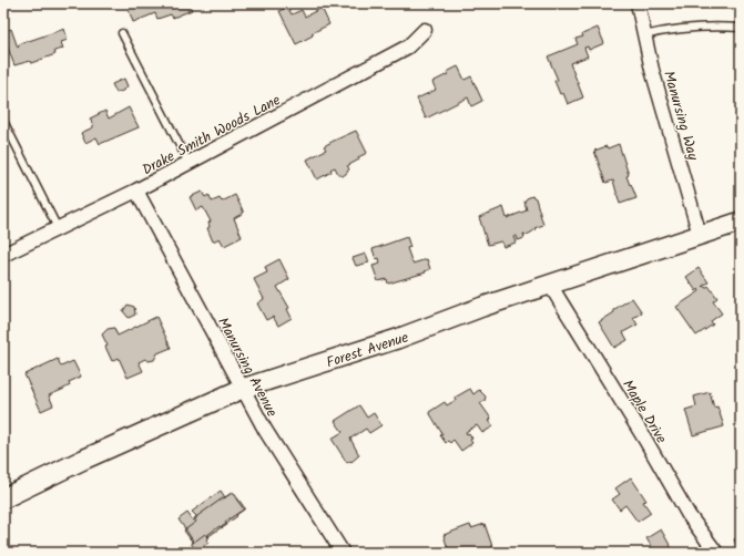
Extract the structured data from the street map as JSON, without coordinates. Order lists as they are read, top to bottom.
{
  "streets": {
    "street": [
      "Manursing Way",
      "Drake Smith Woods Lane",
      "Forest Avenue",
      "Manursing Avenue",
      "Maple Drive"
    ]
  },
  "crossings": [
    ["Manursing Way", "Forest Avenue"],
    ["Drake Smith Woods Lane", "Manursing Avenue"],
    ["Forest Avenue", "Manursing Avenue"],
    ["Forest Avenue", "Maple Drive"]
  ]
}
